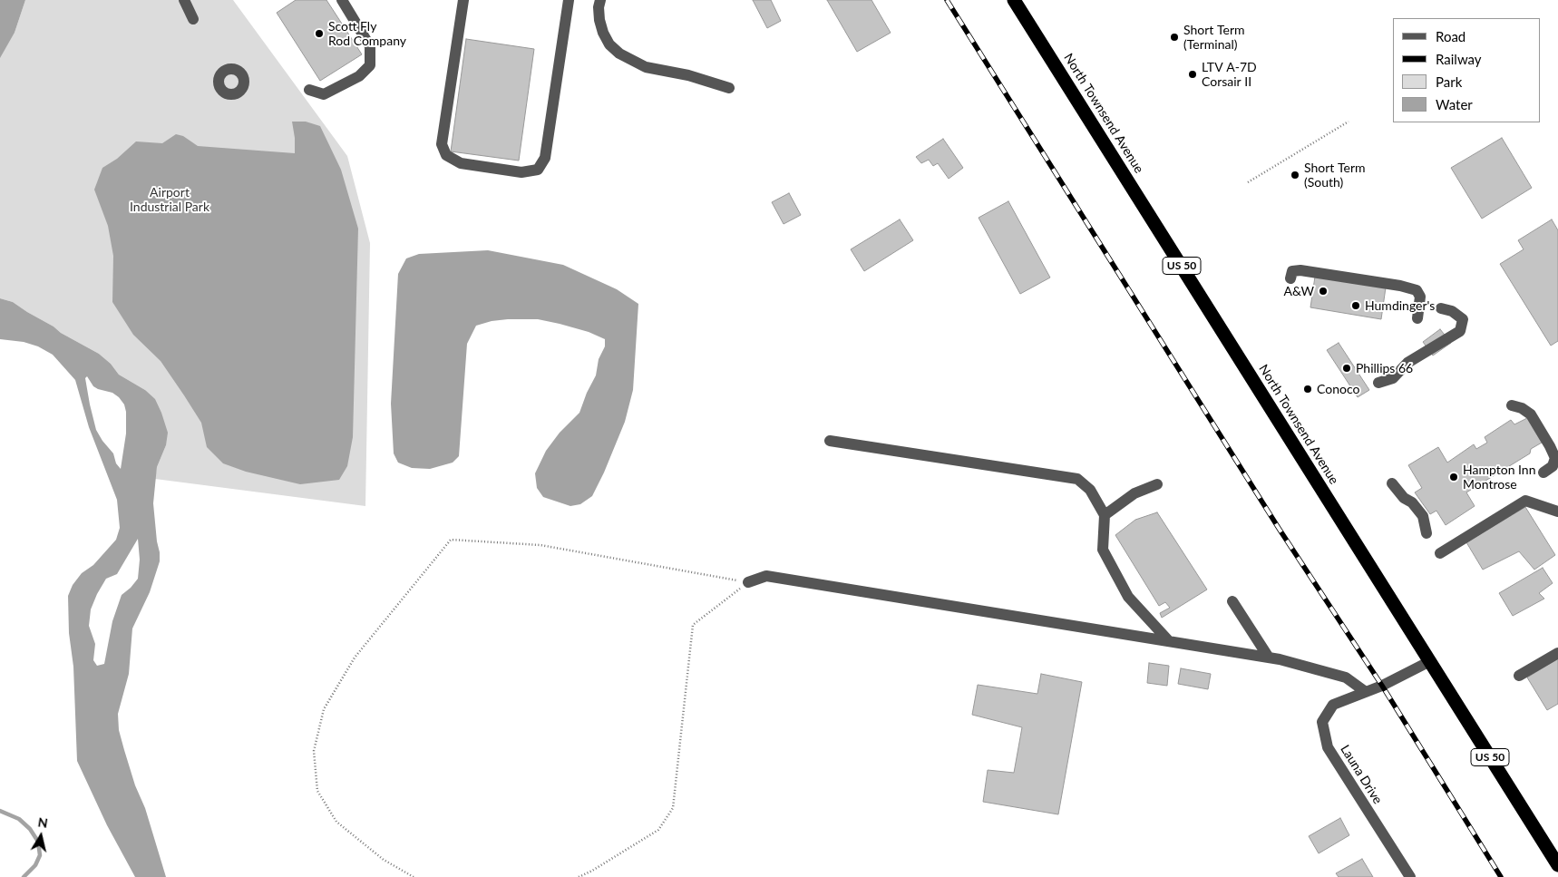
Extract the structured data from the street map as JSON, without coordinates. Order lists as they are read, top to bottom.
{
  "streets": {
    "highway": ["North Townsend Avenue", "US 50"],
    "street": ["Launa Drive"]
  },
  "crossings": [
    ["North Townsend Avenue", "Launa Drive"]
  ],
  "parks": ["Airport Industrial Park"],
  "places": [
    "Scott Fly Rod Company",
    "Short Term (Terminal)",
    "LTV A-7D Corsair II",
    "Short Term (South)",
    "A&W",
    "Humdinger's",
    "Phillips 66",
    "Conoco",
    "Hampton Inn Montrose"
  ],
  "legend": [
    "Road",
    "Railway",
    "Park",
    "Water"
  ],
  "north": "top"
}
